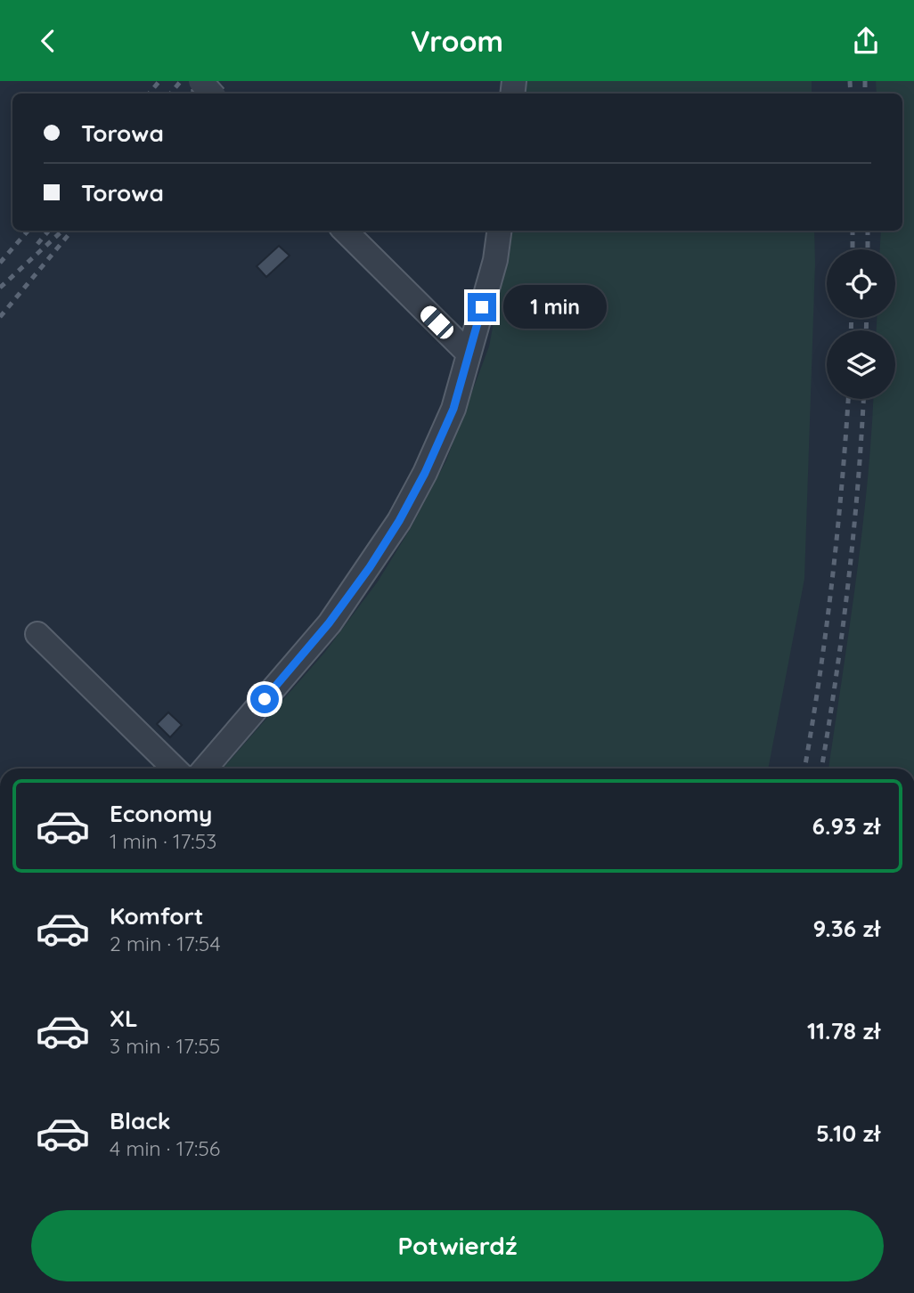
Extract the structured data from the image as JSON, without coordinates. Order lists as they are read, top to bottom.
{
  "page": {
    "header": "Vroom",
    "banner": ["Torowa", "Torowa"],
    "bubble": "1 min",
    "list": [
      {
        "name": "Economy",
        "note": "1 min · 17:53",
        "value": "6.93 zł"
      },
      {
        "name": "Komfort",
        "note": "2 min · 17:54",
        "value": "9.36 zł"
      },
      {
        "name": "XL",
        "note": "3 min · 17:55",
        "value": "11.78 zł"
      },
      {
        "name": "Black",
        "note": "4 min · 17:56",
        "value": "5.10 zł"
      }
    ],
    "buttons": "Potwierdź"
  }
}
